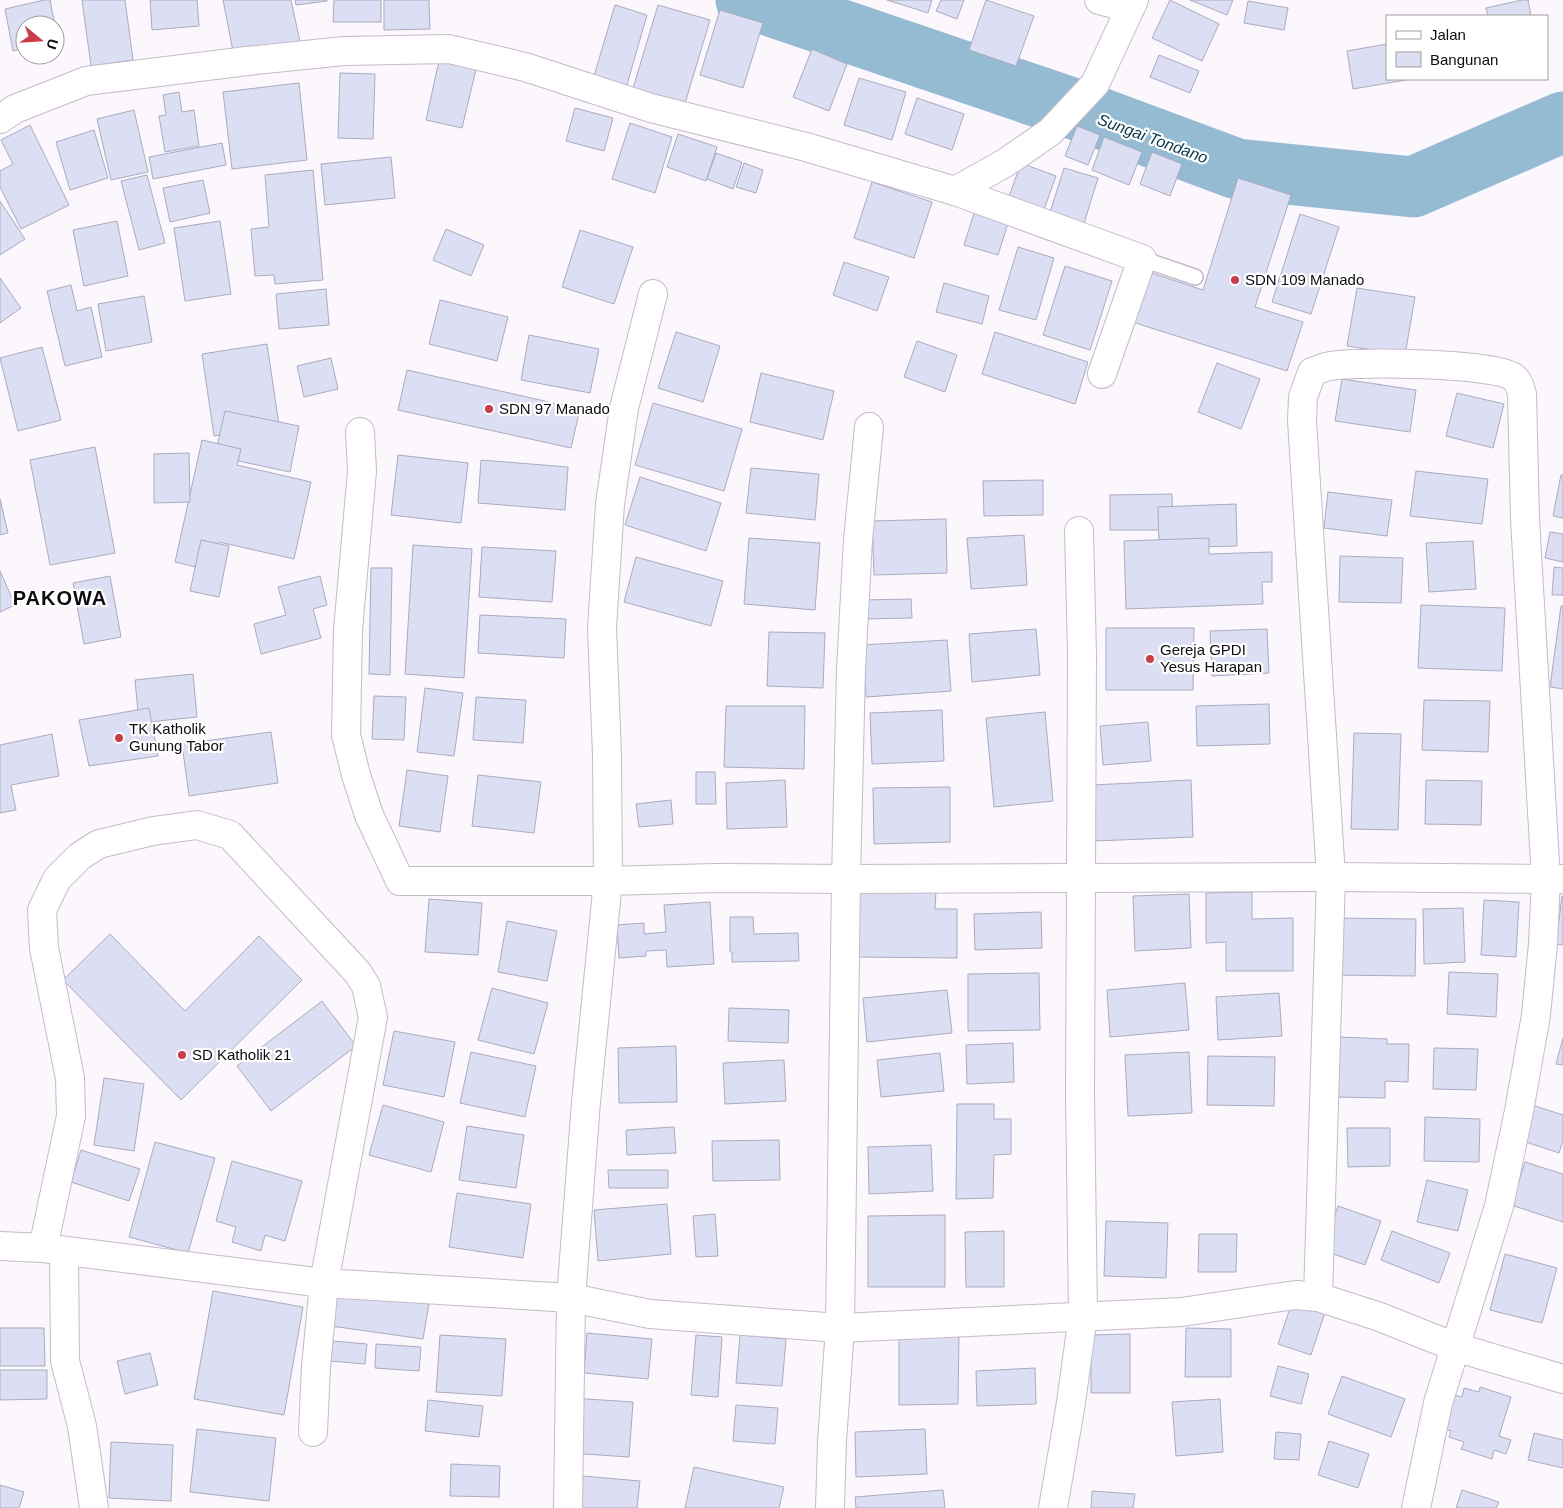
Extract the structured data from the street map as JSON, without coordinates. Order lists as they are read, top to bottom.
{
  "districts": ["PAKOWA"],
  "water": ["Sungai Tondano"],
  "places": [
    "SDN 109 Manado",
    "SDN 97 Manado",
    "Gereja GPDI Yesus Harapan",
    "TK Katholik Gunung Tabor",
    "SD Katholik 21"
  ],
  "legend": ["Jalan", "Bangunan"],
  "north": "right"
}
